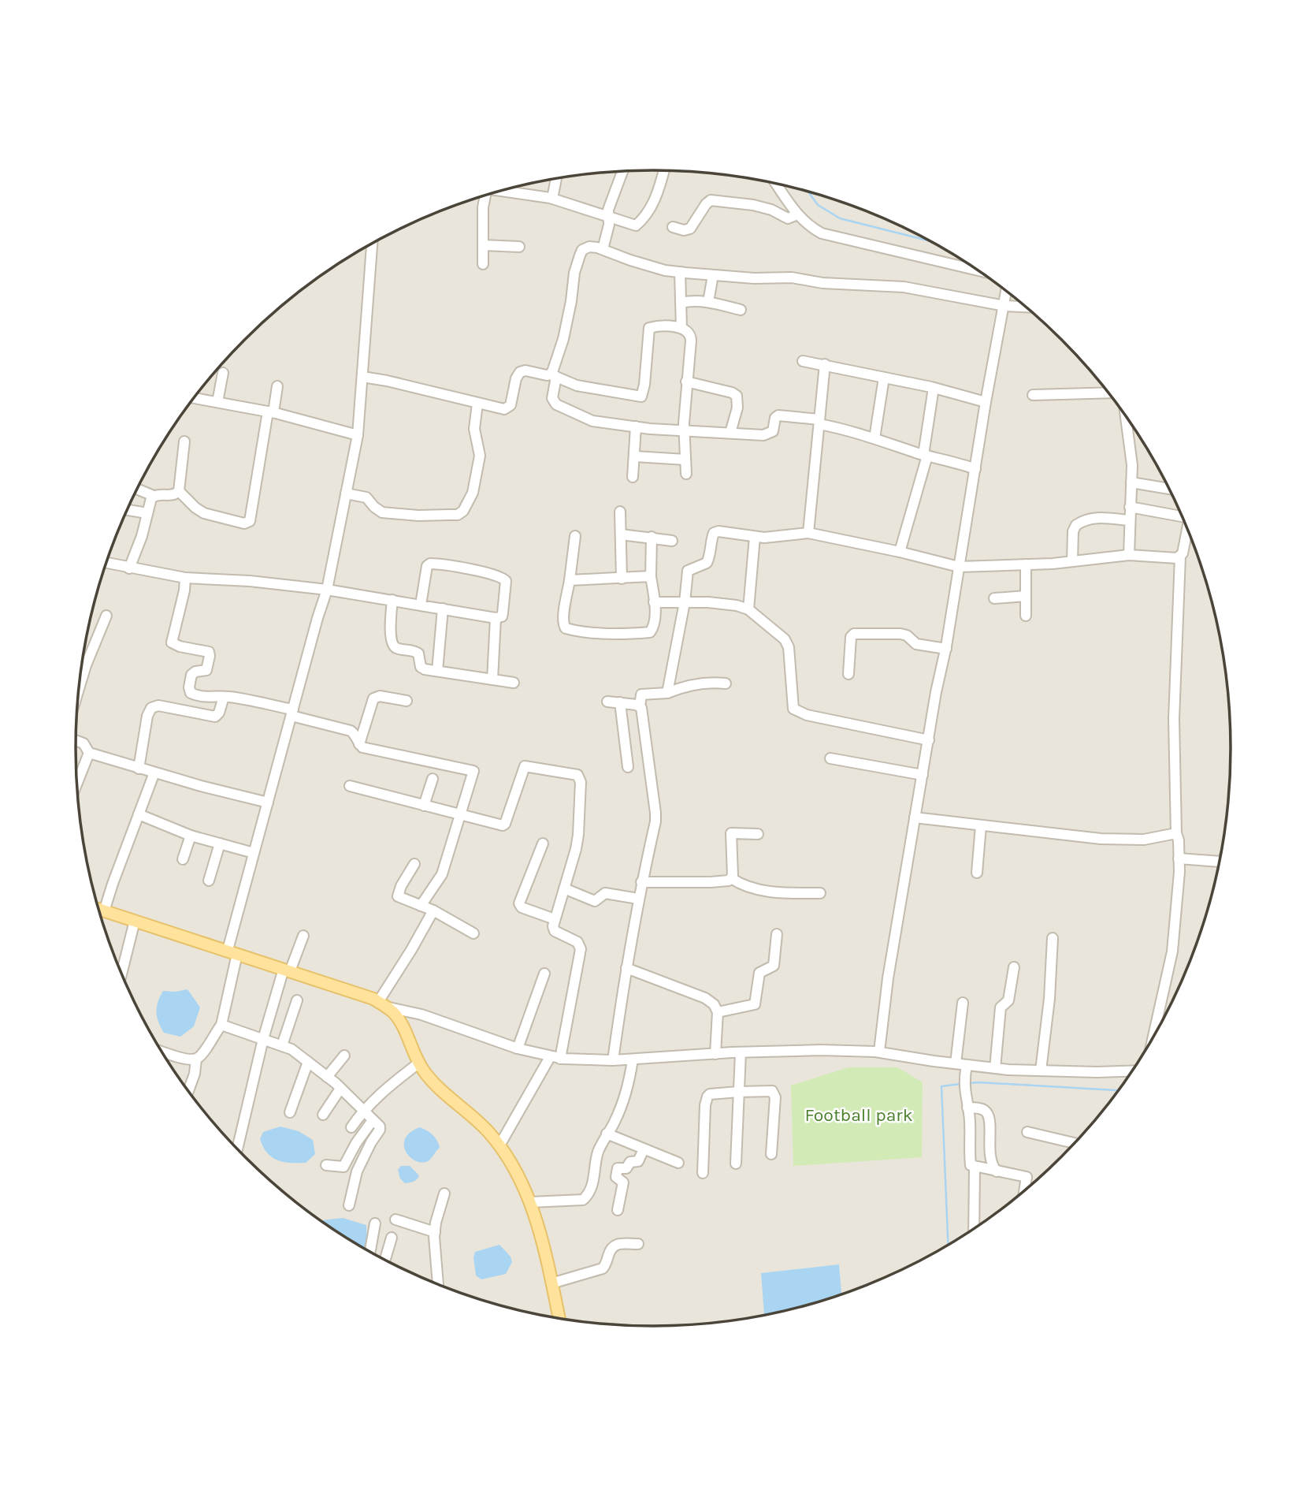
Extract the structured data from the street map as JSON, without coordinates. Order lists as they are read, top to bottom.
{
  "parks": ["Football park"]
}
